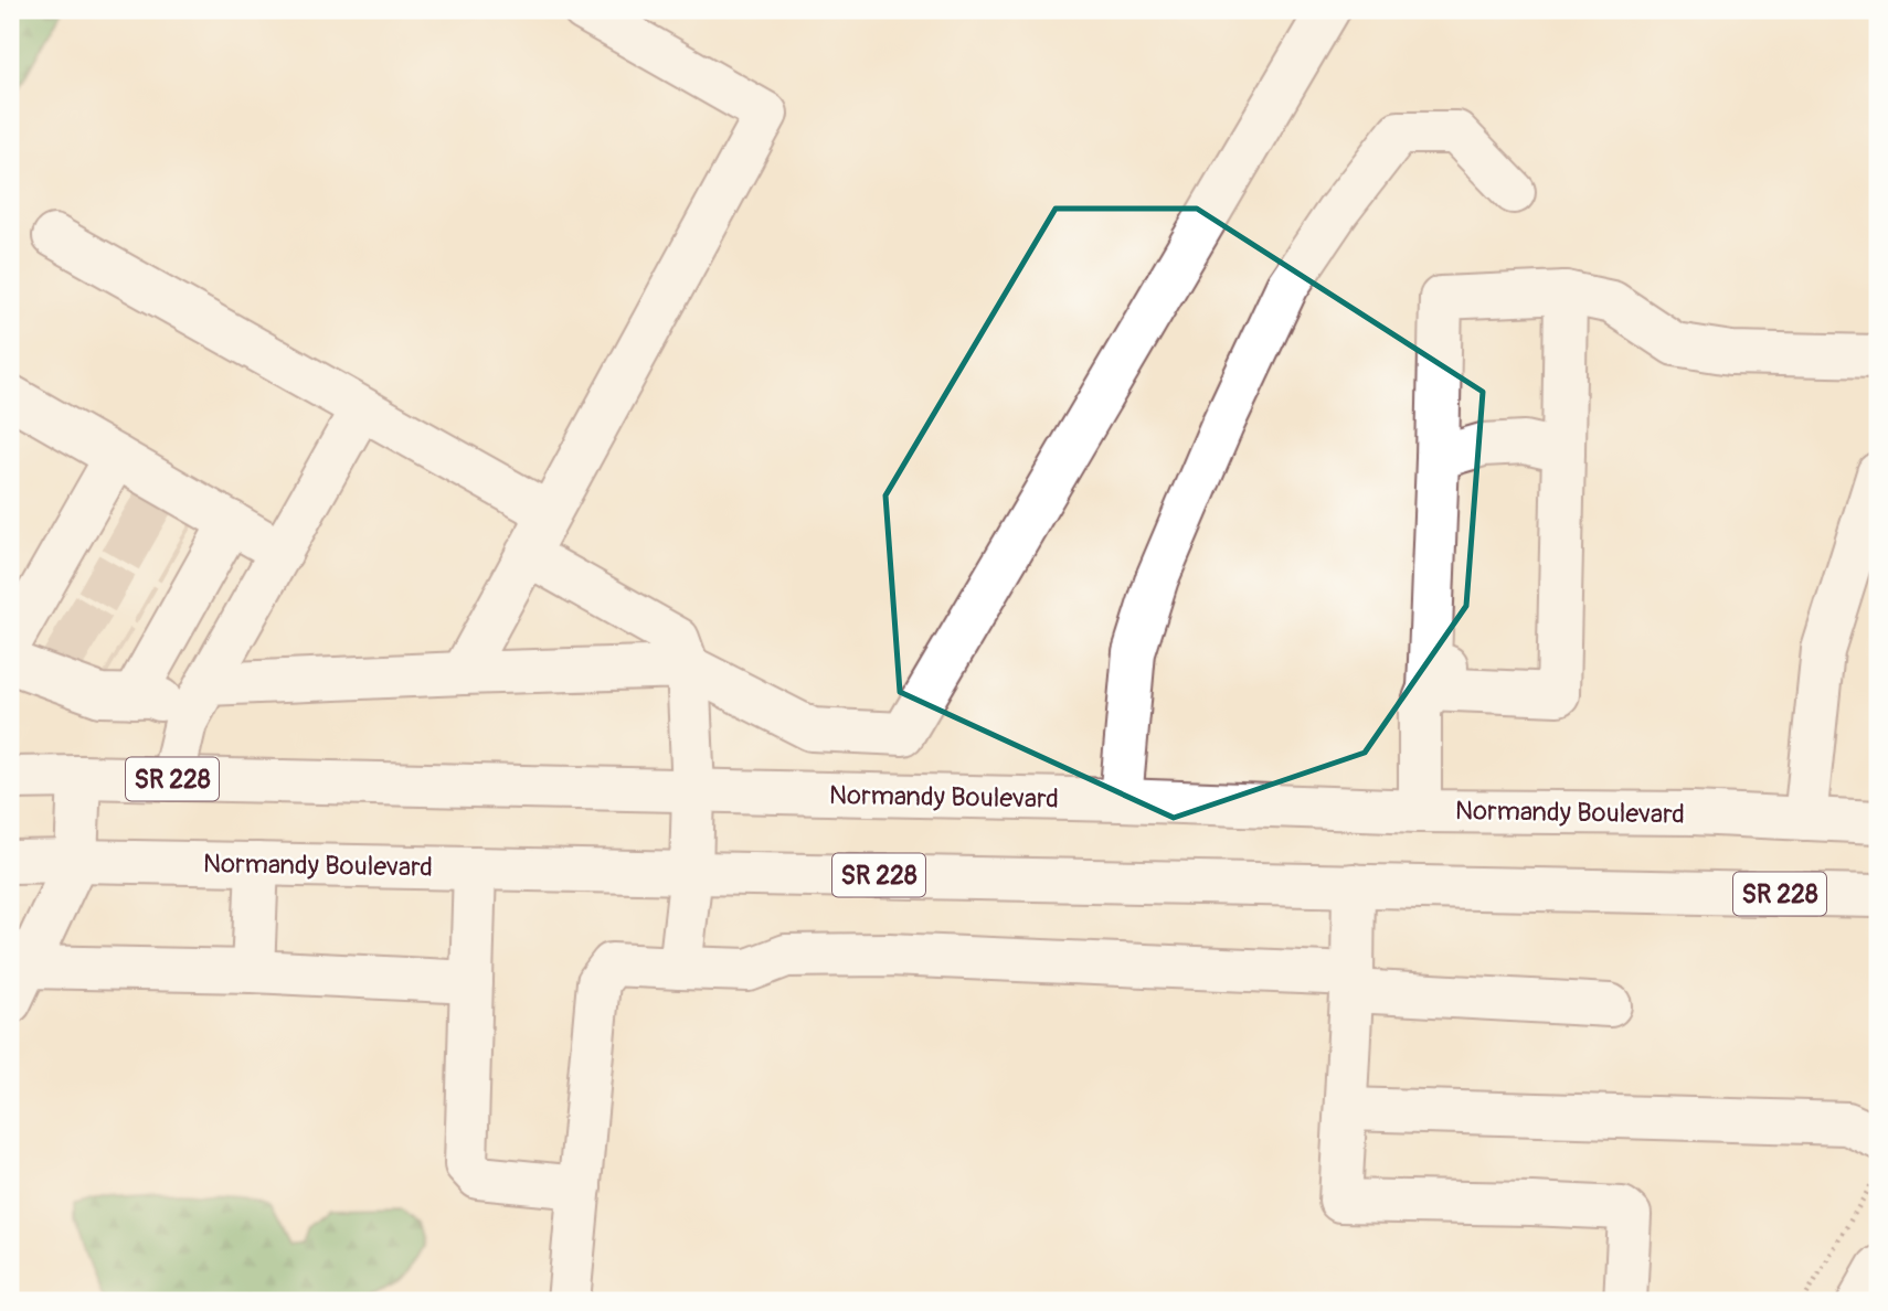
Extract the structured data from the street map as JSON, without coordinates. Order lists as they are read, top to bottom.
{
  "streets": {
    "main road": ["SR 228", "Normandy Boulevard"]
  }
}
